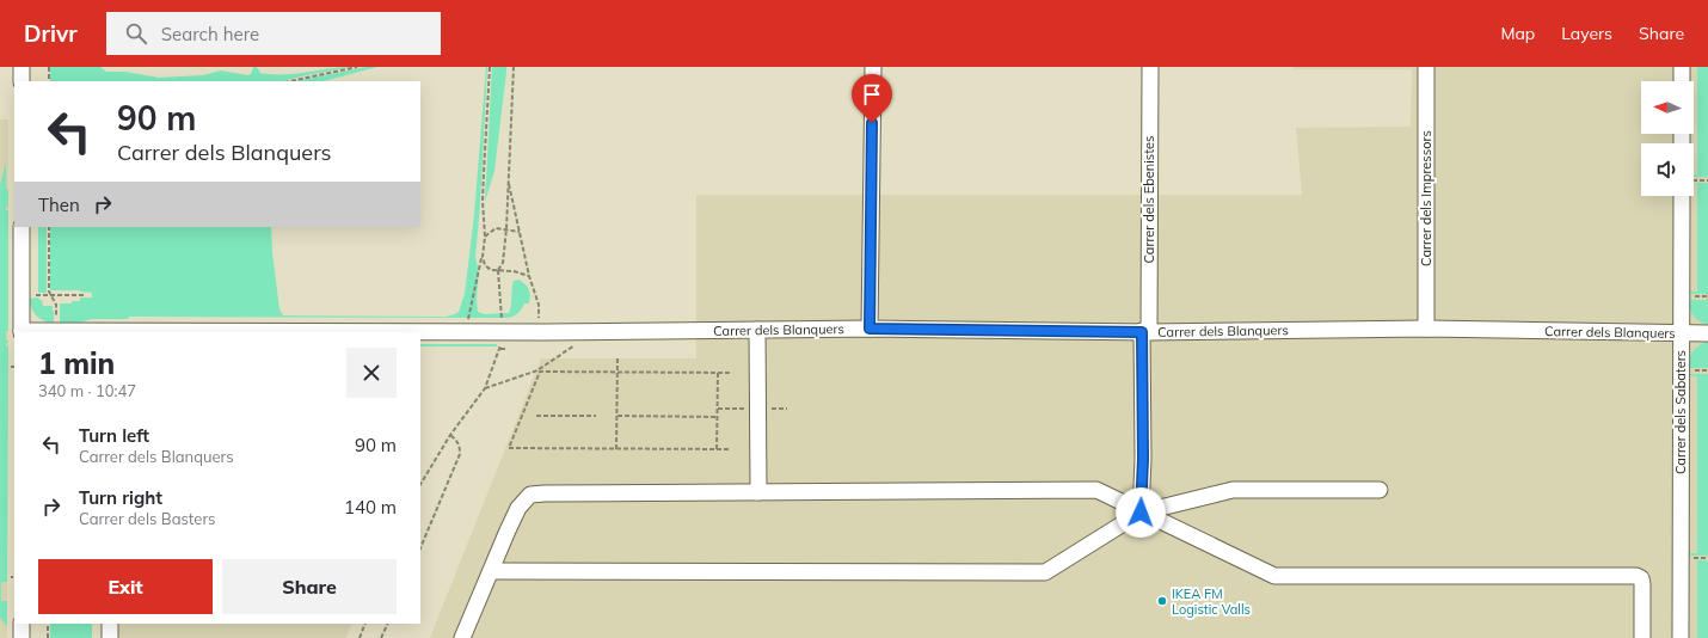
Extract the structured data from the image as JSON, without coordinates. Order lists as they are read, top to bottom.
{
  "streets": {
    "street": [
      "Carrer dels Impressors",
      "Carrer dels Ebenistes",
      "Carrer dels Blanquers",
      "Carrer dels Sabaters"
    ]
  },
  "crossings": [
    ["Carrer dels Impressors", "Carrer dels Blanquers"],
    ["Carrer dels Ebenistes", "Carrer dels Blanquers"],
    ["Carrer dels Blanquers", "Carrer dels Sabaters"]
  ],
  "places": ["IKEA FM Logistic Valls"],
  "north": "left",
  "page": {
    "header": "Drivr",
    "search": "Search here",
    "nav": ["Map", "Layers", "Share"],
    "turn": ["90 m", "Carrer dels Blanquers"],
    "then": "Then",
    "heading": ["1 min", "340 m · 10:47"],
    "list": [
      {
        "name": "Turn left",
        "note": "Carrer dels Blanquers",
        "value": "90 m"
      },
      {
        "name": "Turn right",
        "note": "Carrer dels Basters",
        "value": "140 m"
      }
    ],
    "buttons": ["Exit", "Share"]
  }
}
